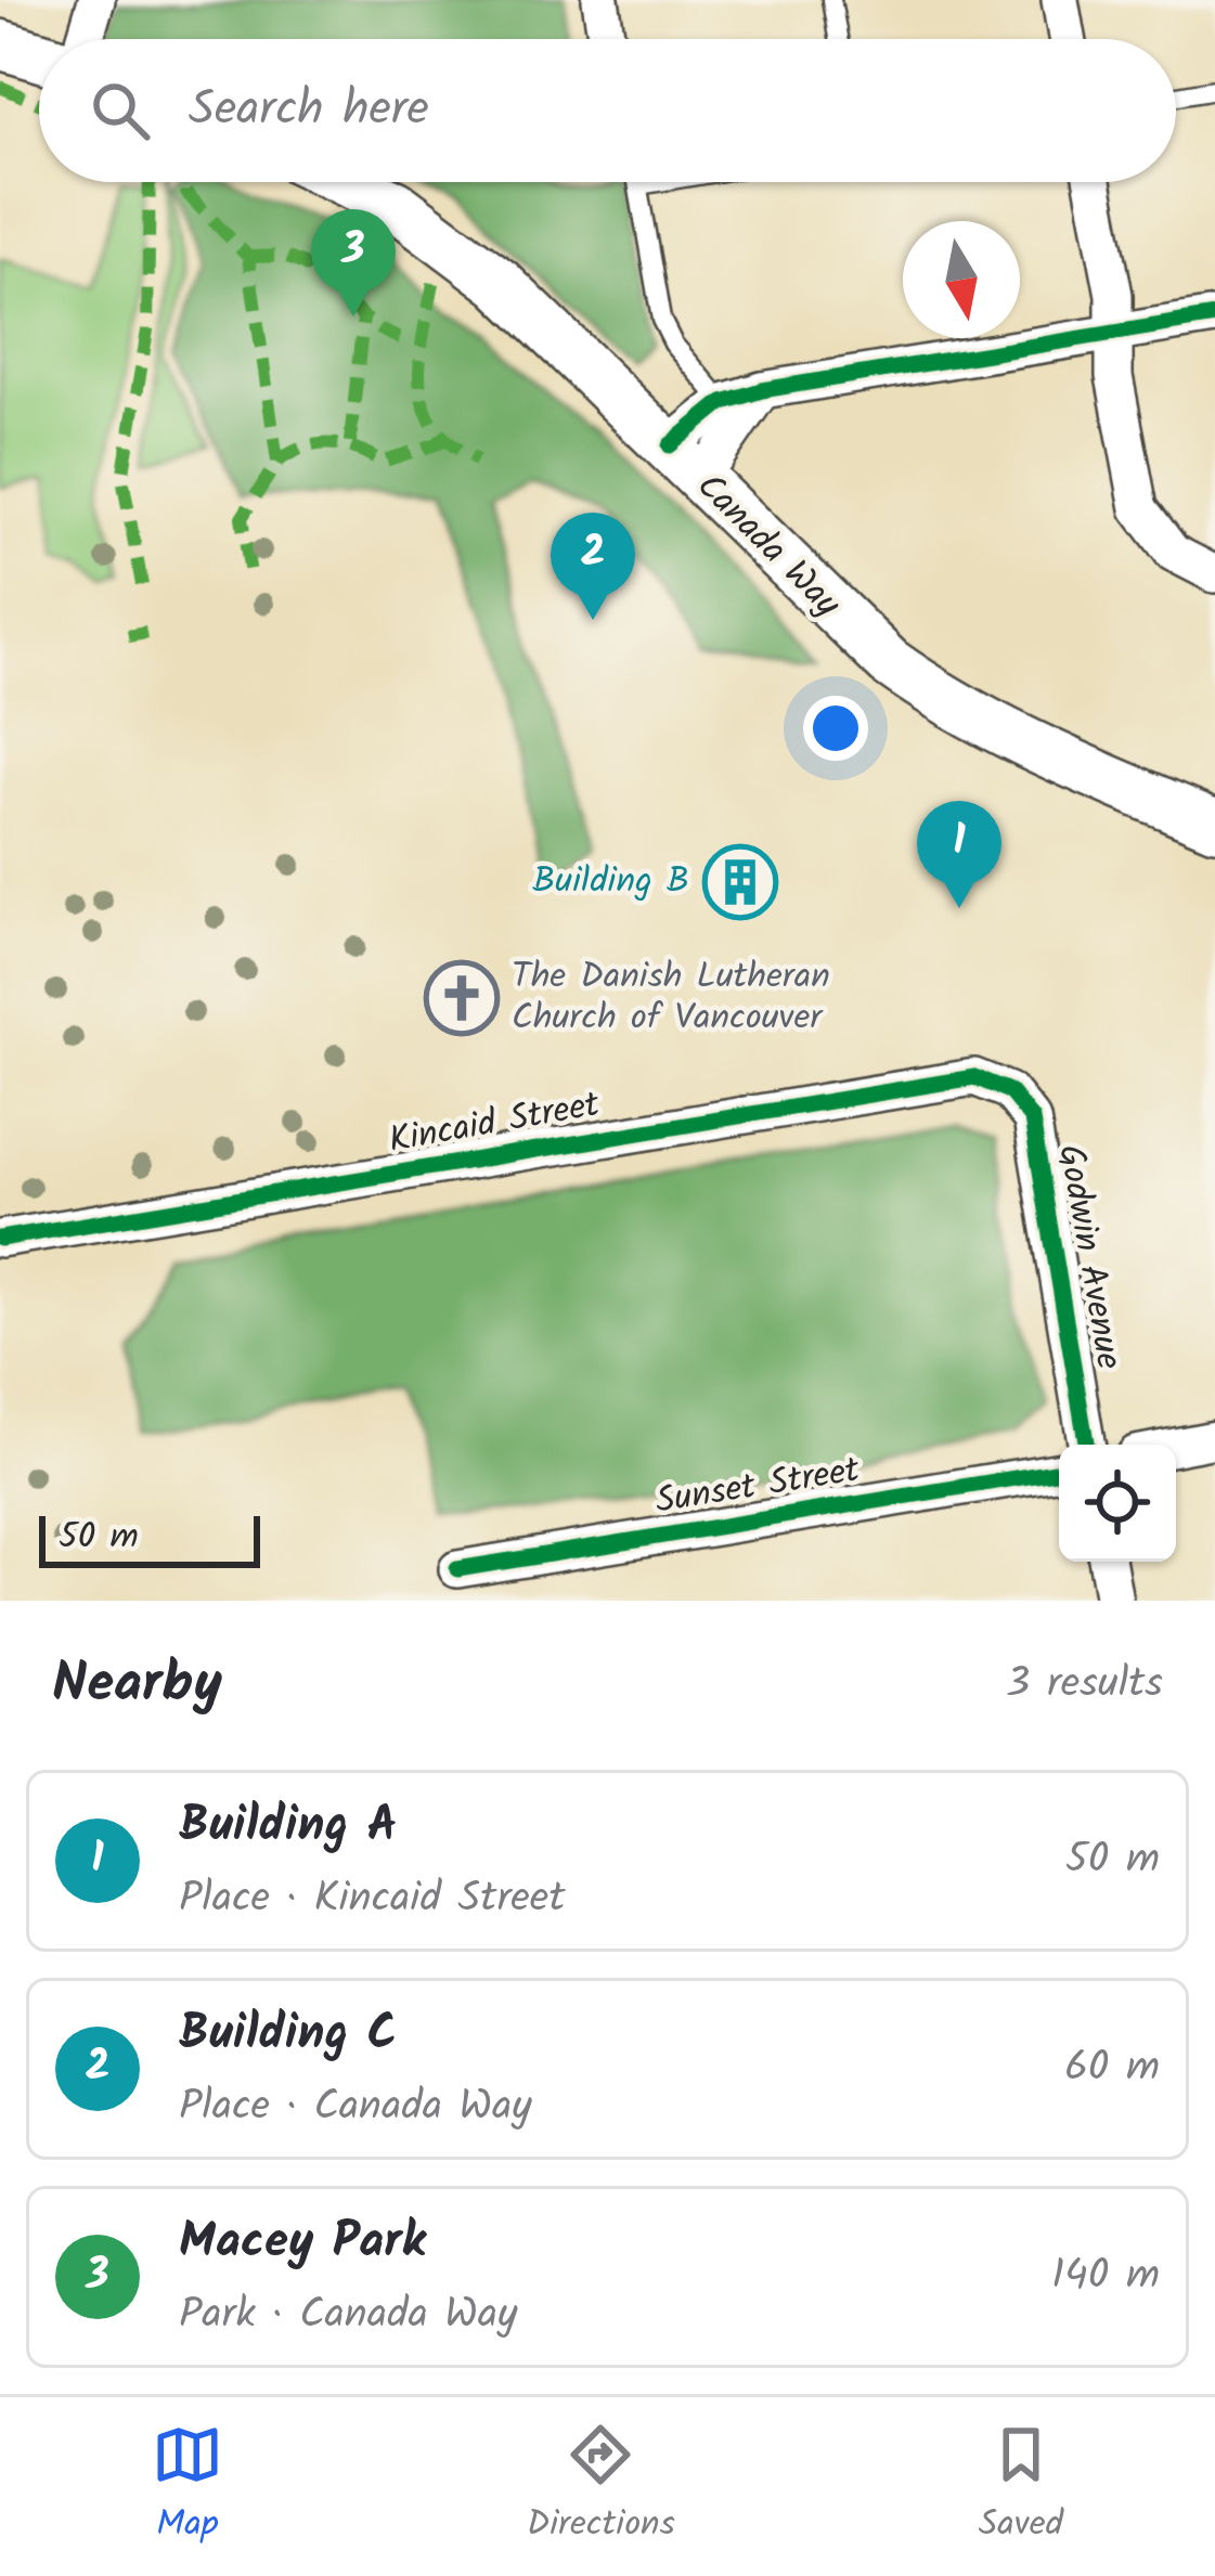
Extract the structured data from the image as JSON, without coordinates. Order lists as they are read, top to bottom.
{
  "streets": {
    "main road": ["Canada Way"],
    "street": ["Kincaid Street", "Godwin Avenue", "Sunset Street"]
  },
  "crossings": [
    ["Kincaid Street", "Godwin Avenue"]
  ],
  "places": {
    "building": ["Building B"],
    "church": ["The Danish Lutheran Church of Vancouver"]
  },
  "scale_bar": "50 m",
  "north": "bottom",
  "page": {
    "search": "Search here",
    "pins": ["3", "2", "1"],
    "scale": "50 m",
    "heading": ["Nearby", "3 results"],
    "list": [
      {
        "mark": "1",
        "name": "Building A",
        "note": "Place · Kincaid Street",
        "value": "50 m"
      },
      {
        "mark": "2",
        "name": "Building C",
        "note": "Place · Canada Way",
        "value": "60 m"
      },
      {
        "mark": "3",
        "name": "Macey Park",
        "note": "Park · Canada Way",
        "value": "140 m"
      }
    ],
    "nav": ["Map", "Directions", "Saved"]
  }
}
